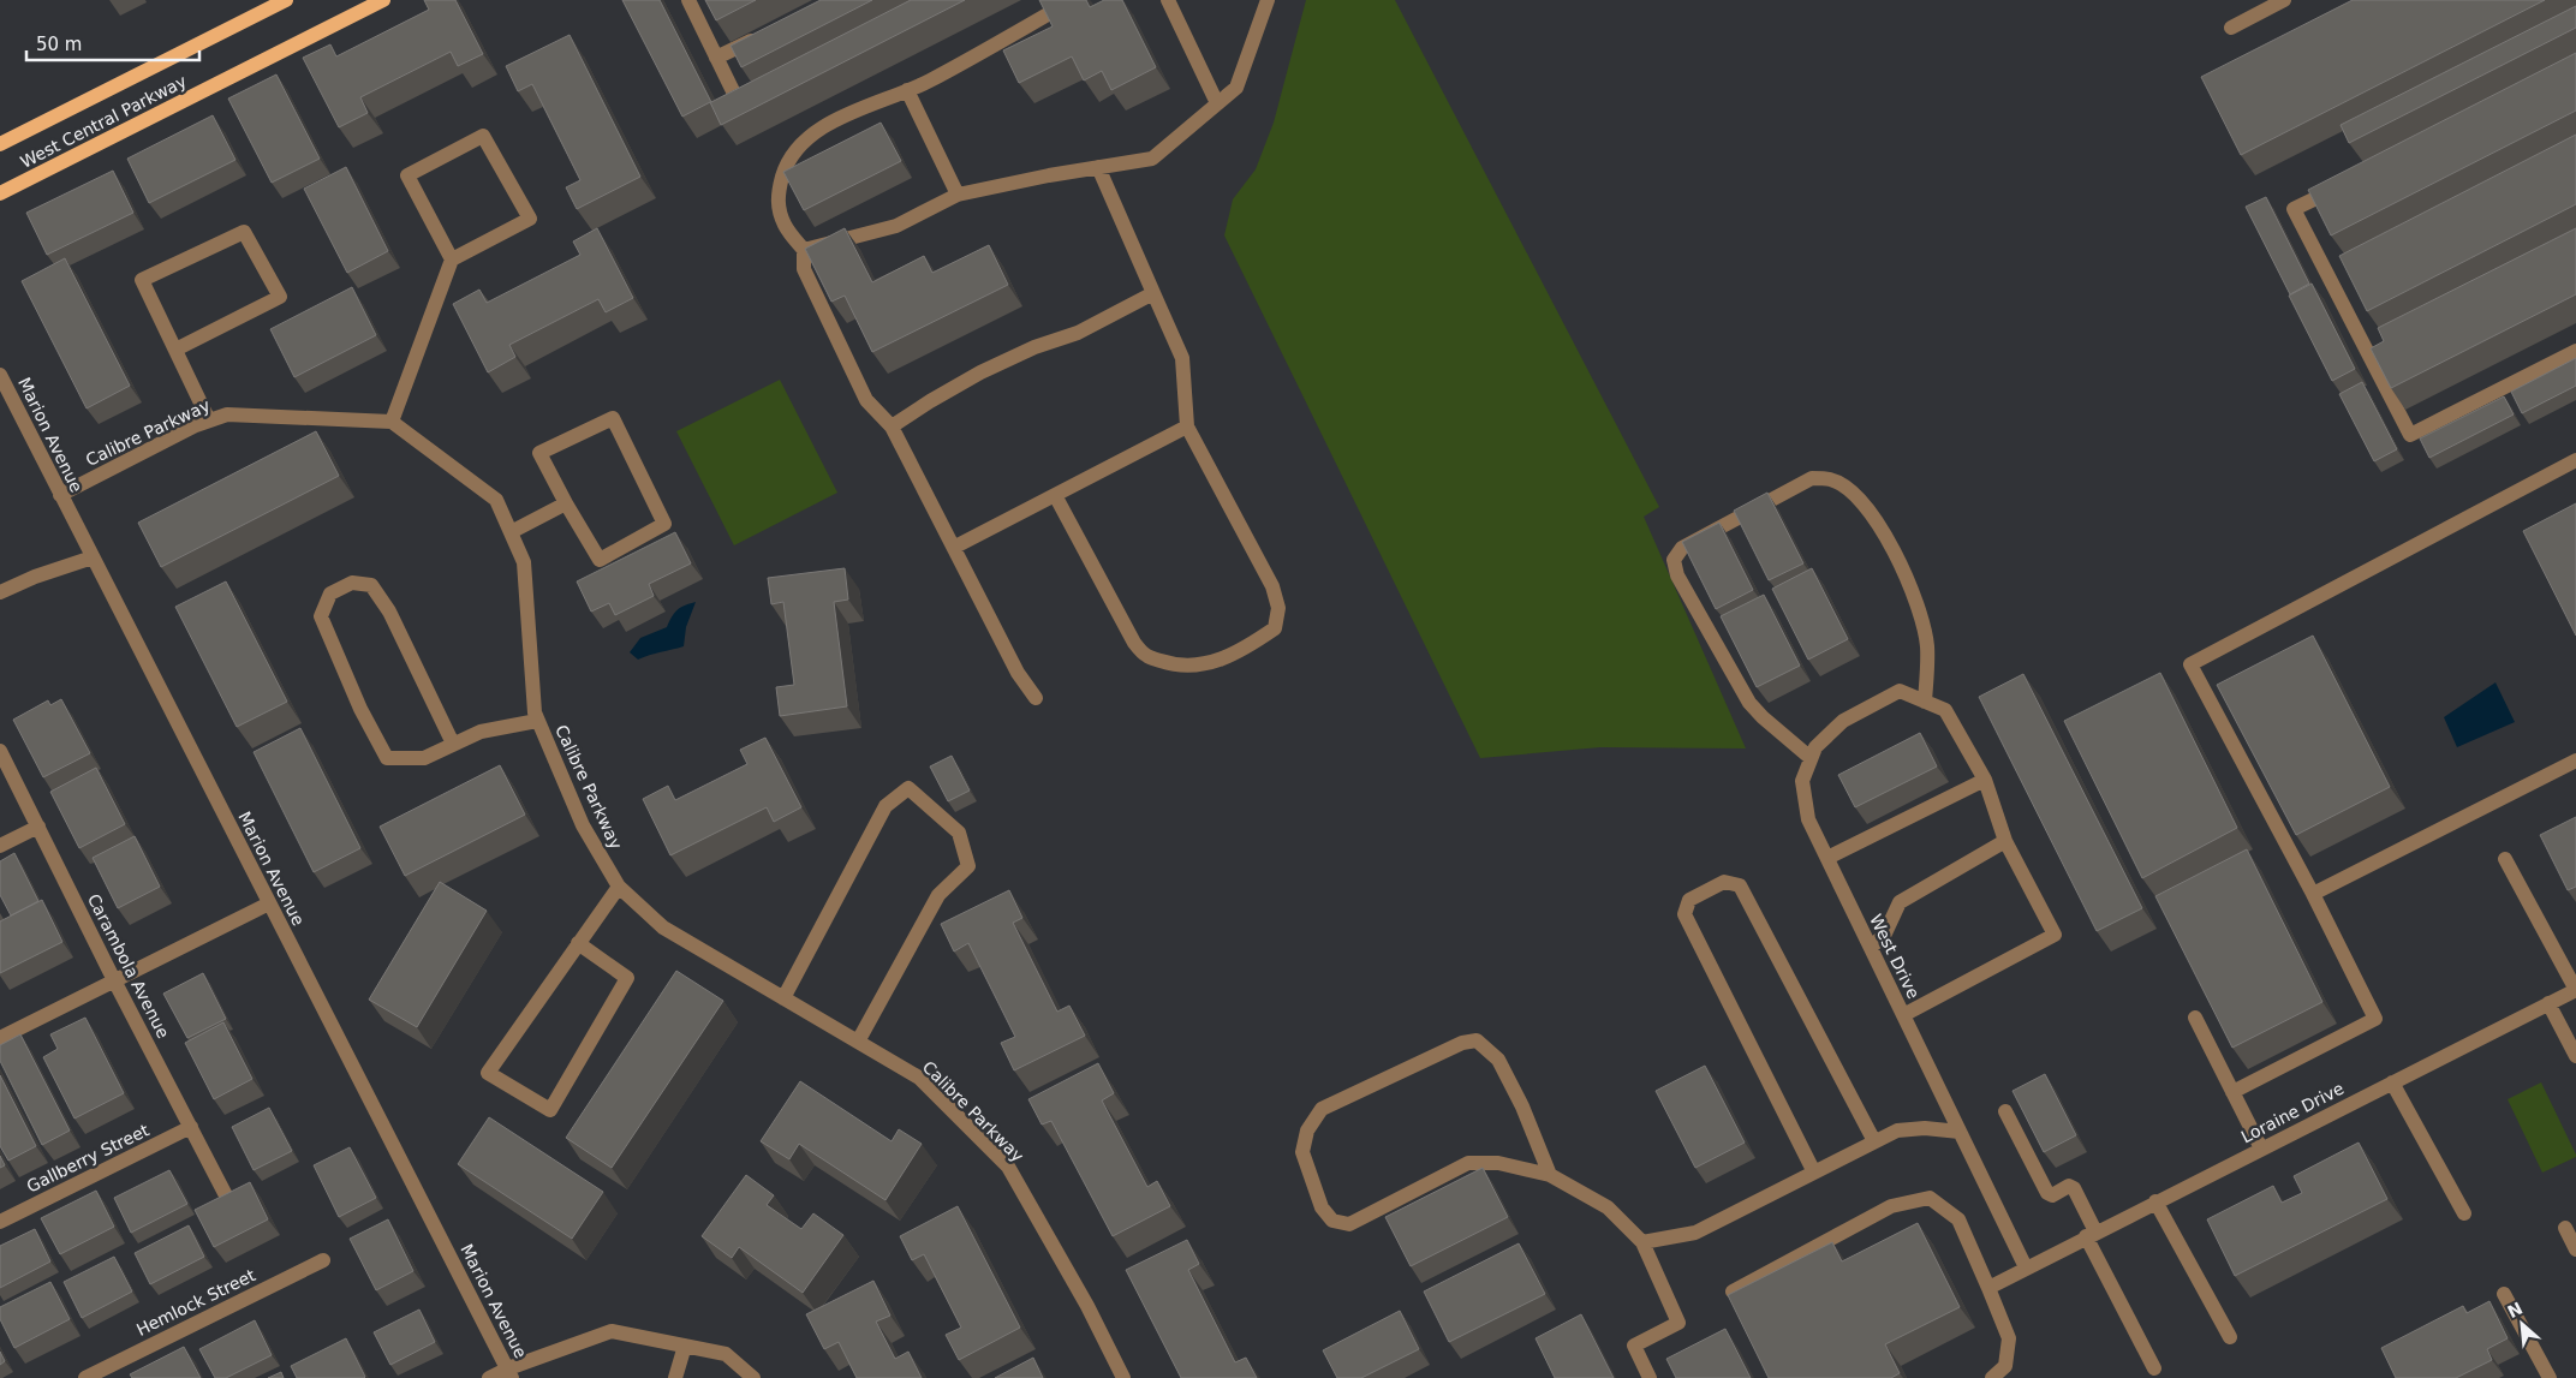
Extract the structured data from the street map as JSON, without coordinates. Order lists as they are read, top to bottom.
{
  "streets": {
    "main road": ["West Central Parkway"],
    "street": [
      "Calibre Parkway",
      "Marion Avenue",
      "West Drive",
      "Carambola Avenue",
      "Loraine Drive",
      "Gallberry Street",
      "Hemlock Street"
    ]
  },
  "crossings": [
    ["Calibre Parkway", "Marion Avenue"],
    ["West Drive", "Loraine Drive"],
    ["Carambola Avenue", "Gallberry Street"]
  ],
  "scale_bar": "50 m",
  "north": "top left"
}
